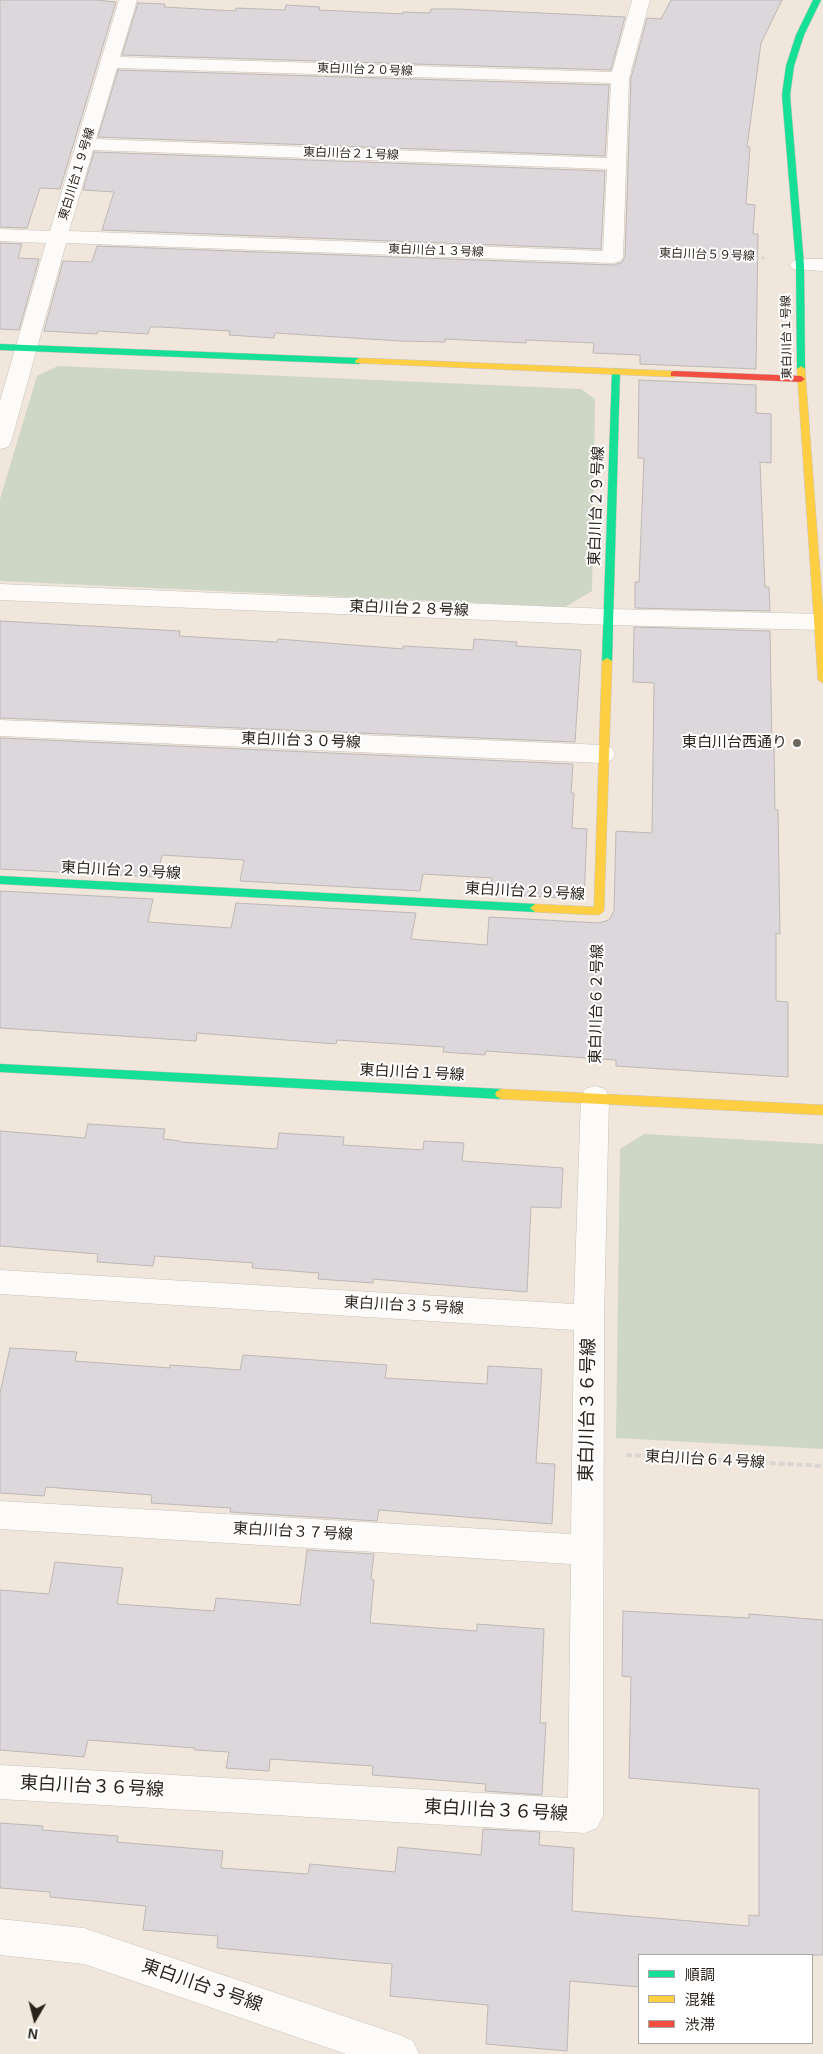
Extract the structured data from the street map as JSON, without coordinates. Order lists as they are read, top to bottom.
{
  "streets": {
    "street": [
      "東白川台２０号線",
      "東白川台２１号線",
      "東白川台１９号線",
      "東白川台１３号線",
      "東白川台１号線",
      "東白川台２９号線",
      "東白川台２８号線",
      "東白川台３０号線",
      "東白川台３５号線",
      "東白川台３６号線",
      "東白川台３７号線",
      "東白川台３号線"
    ],
    "path": ["東白川台５９号線", "東白川台６２号線", "東白川台６４号線"]
  },
  "crossings": [
    ["東白川台２０号線", "東白川台１９号線"],
    ["東白川台２１号線", "東白川台１９号線"],
    ["東白川台１９号線", "東白川台１３号線"],
    ["東白川台１３号線", "東白川台５９号線"],
    ["東白川台５９号線", "東白川台１号線"],
    ["東白川台１号線", "東白川台２８号線"],
    ["東白川台１号線", "東白川台６２号線"],
    ["東白川台２９号線", "東白川台２８号線"],
    ["東白川台２９号線", "東白川台３０号線"],
    ["東白川台２９号線", "東白川台６２号線"],
    ["東白川台３５号線", "東白川台３６号線"],
    ["東白川台３６号線", "東白川台６４号線"],
    ["東白川台３６号線", "東白川台３７号線"]
  ],
  "places": ["東白川台西通り"],
  "legend": ["順調", "混雑", "渋滞"],
  "north": "bottom"
}
